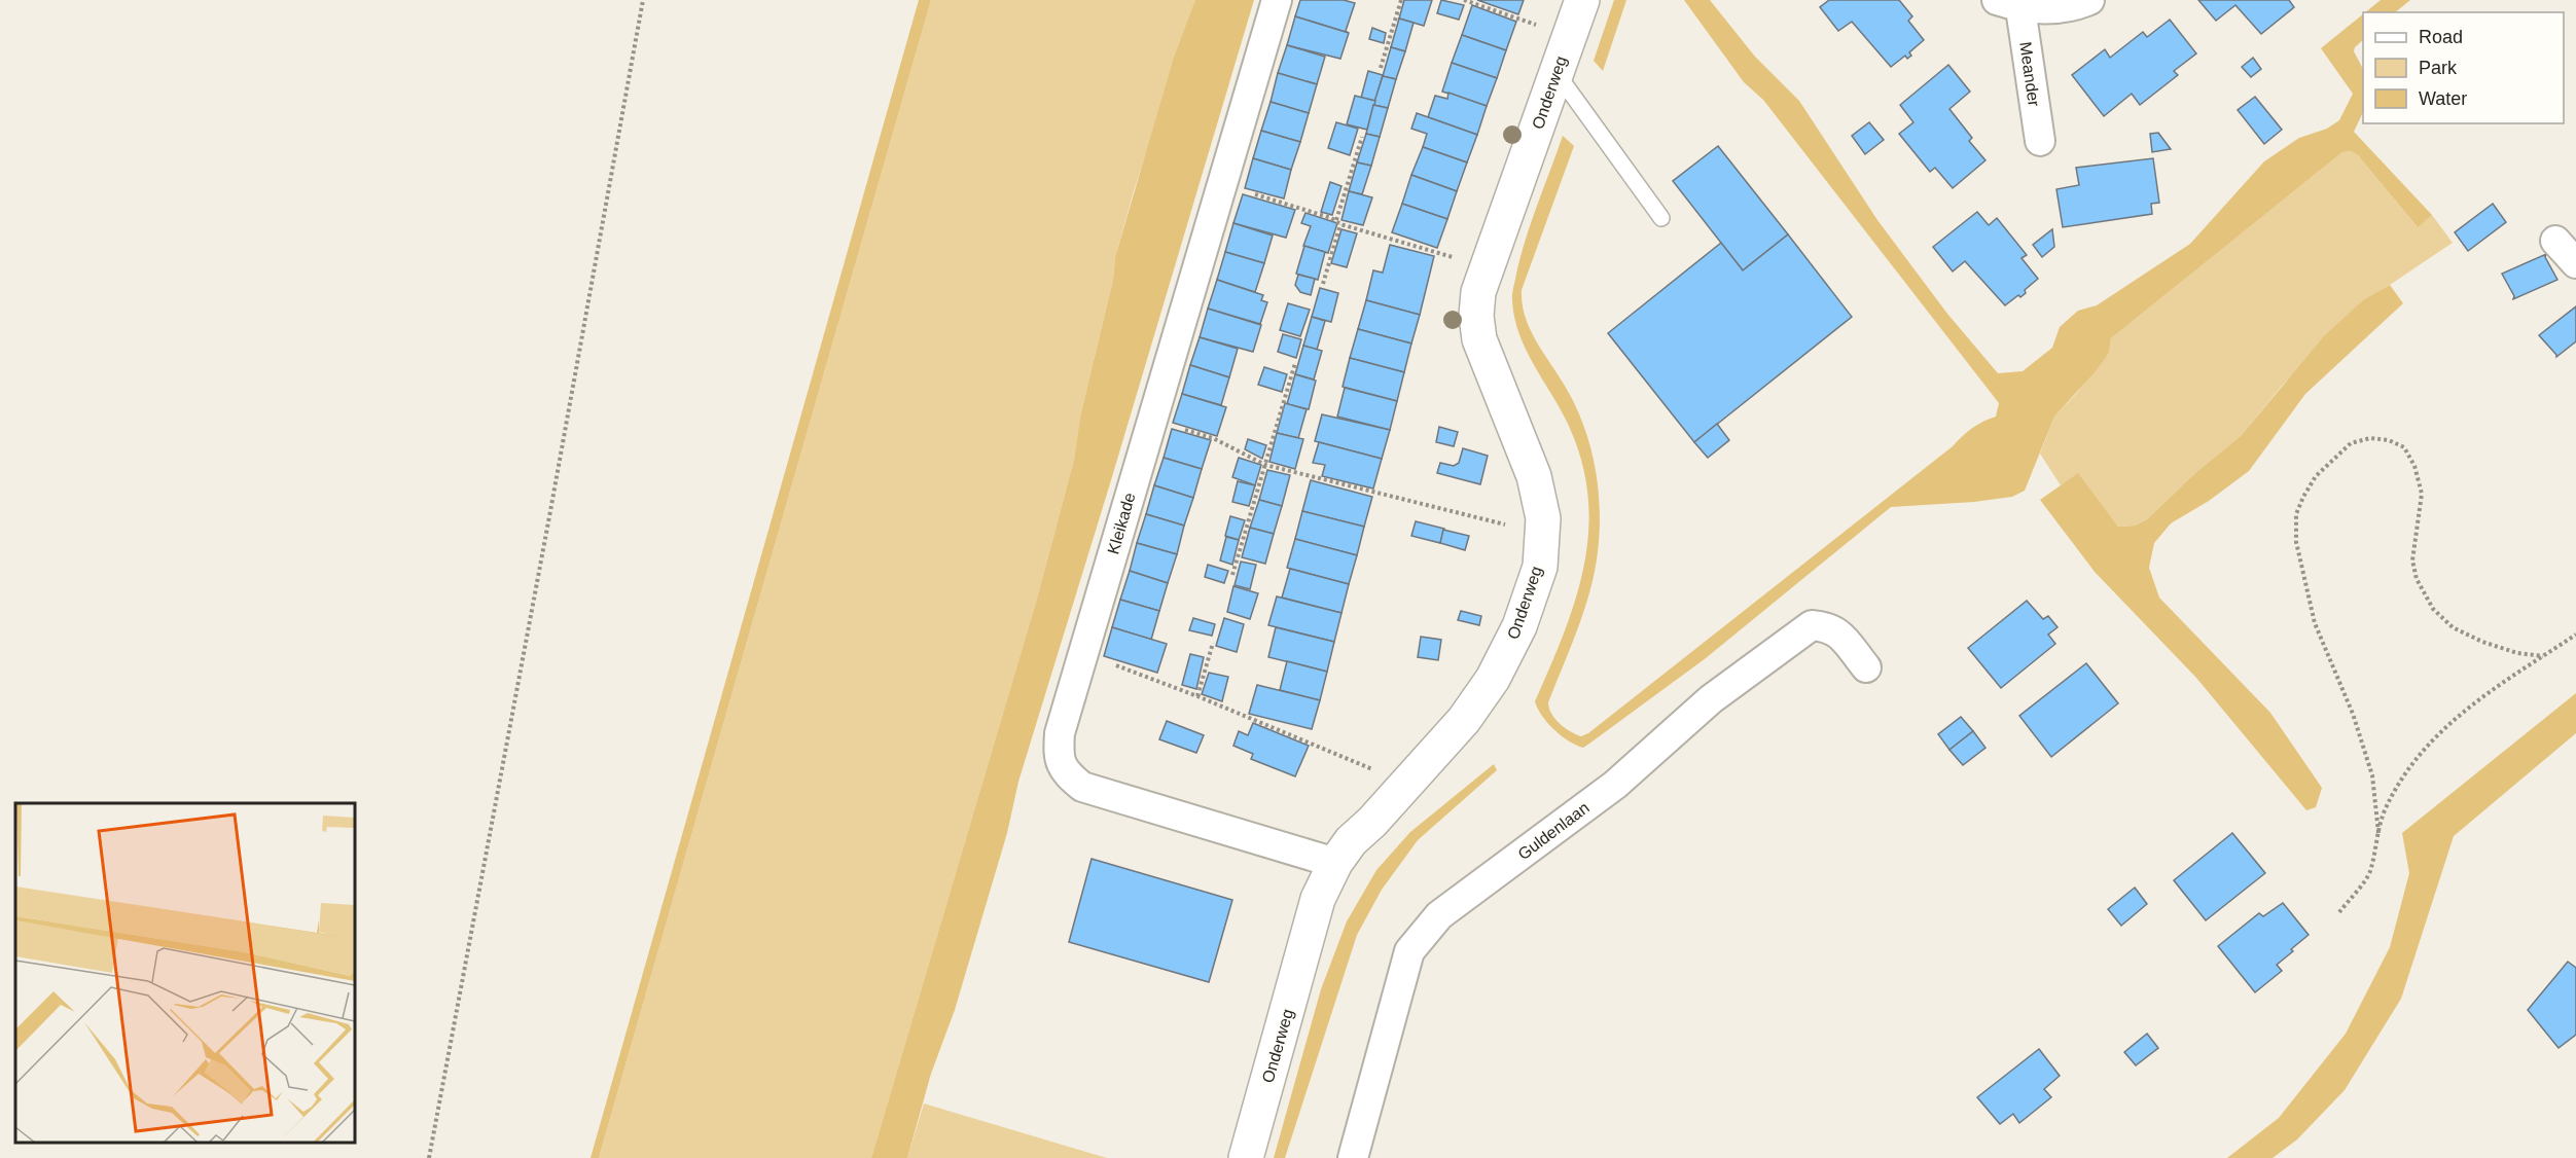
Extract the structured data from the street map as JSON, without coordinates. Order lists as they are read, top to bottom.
{
  "streets": {
    "street": [
      "Meander",
      "Onderweg",
      "Kleikade",
      "Guldenlaan"
    ]
  },
  "crossings": [
    ["Onderweg", "Kleikade"]
  ],
  "legend": ["Road", "Park", "Water"]
}
